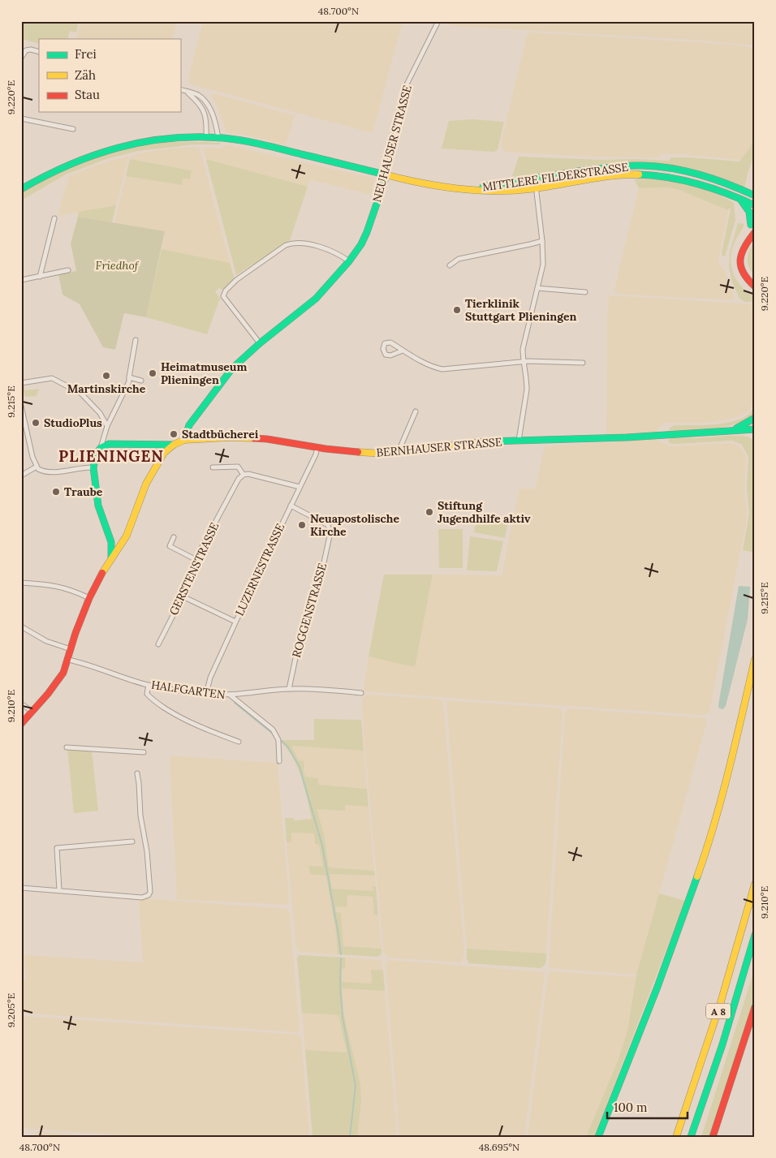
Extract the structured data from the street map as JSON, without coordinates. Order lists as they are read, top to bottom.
{
  "streets": {
    "main road": [
      "NEUHAUSER STRASSE",
      "MITTLERE FILDERSTRASSE",
      "BERNHAUSER STRASSE",
      "A 8"
    ],
    "street": [
      "GERSTENSTRASSE",
      "LUZERNESTRASSE",
      "ROGGENSTRASSE",
      "HALFGARTEN"
    ]
  },
  "crossings": [
    ["NEUHAUSER STRASSE", "MITTLERE FILDERSTRASSE"],
    ["NEUHAUSER STRASSE", "BERNHAUSER STRASSE"],
    ["BERNHAUSER STRASSE", "LUZERNESTRASSE"],
    ["LUZERNESTRASSE", "ROGGENSTRASSE"],
    ["LUZERNESTRASSE", "HALFGARTEN"],
    ["ROGGENSTRASSE", "HALFGARTEN"]
  ],
  "districts": ["PLIENINGEN"],
  "parks": ["Friedhof"],
  "places": [
    "Tierklinik Stuttgart Plieningen",
    "Heimatmuseum Plieningen",
    "Martinskirche",
    "StudioPlus",
    "Stadtbücherei",
    "Traube",
    "Stiftung Jugendhilfe aktiv",
    "Neuapostolische Kirche"
  ],
  "legend": ["Frei", "Zäh", "Stau"],
  "scale_bar": "100 m",
  "coordinates": [
    "48.700°N",
    "9.220°E",
    "9.215°E",
    "9.210°E",
    "9.205°E",
    "48.695°N"
  ]
}
